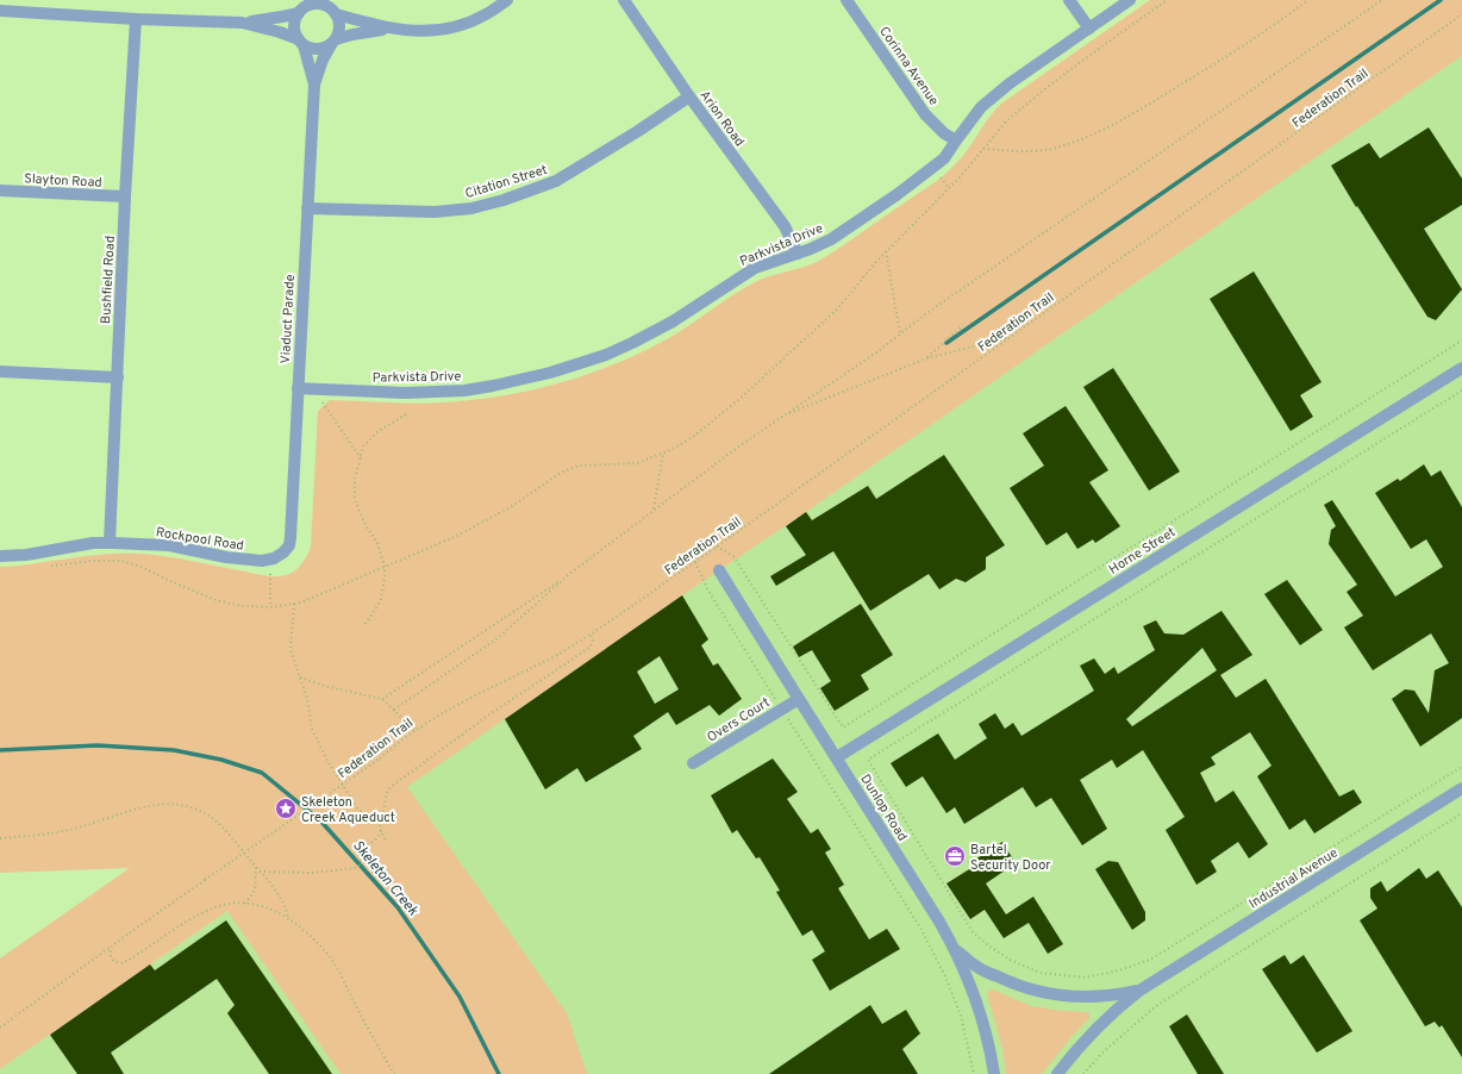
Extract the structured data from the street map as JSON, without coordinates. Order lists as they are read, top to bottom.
{
  "streets": {
    "street": [
      "Corinna Avenue",
      "Arion Road",
      "Slayton Road",
      "Citation Street",
      "Parkvista Drive",
      "Bushfield Road",
      "Viaduct Parade",
      "Rockpool Road",
      "Horne Street",
      "Overs Court",
      "Dunlop Road",
      "Industrial Avenue"
    ],
    "path": ["Federation Trail"]
  },
  "crossings": [
    ["Corinna Avenue", "Parkvista Drive"],
    ["Arion Road", "Citation Street"],
    ["Arion Road", "Parkvista Drive"],
    ["Slayton Road", "Bushfield Road"],
    ["Citation Street", "Viaduct Parade"],
    ["Parkvista Drive", "Viaduct Parade"],
    ["Bushfield Road", "Rockpool Road"],
    ["Viaduct Parade", "Rockpool Road"],
    ["Horne Street", "Dunlop Road"],
    ["Overs Court", "Dunlop Road"],
    ["Dunlop Road", "Industrial Avenue"]
  ],
  "water": ["Skeleton Creek"],
  "places": {
    "place": ["Skeleton Creek Aqueduct"],
    "office": ["Bartel Security Door"]
  }
}
